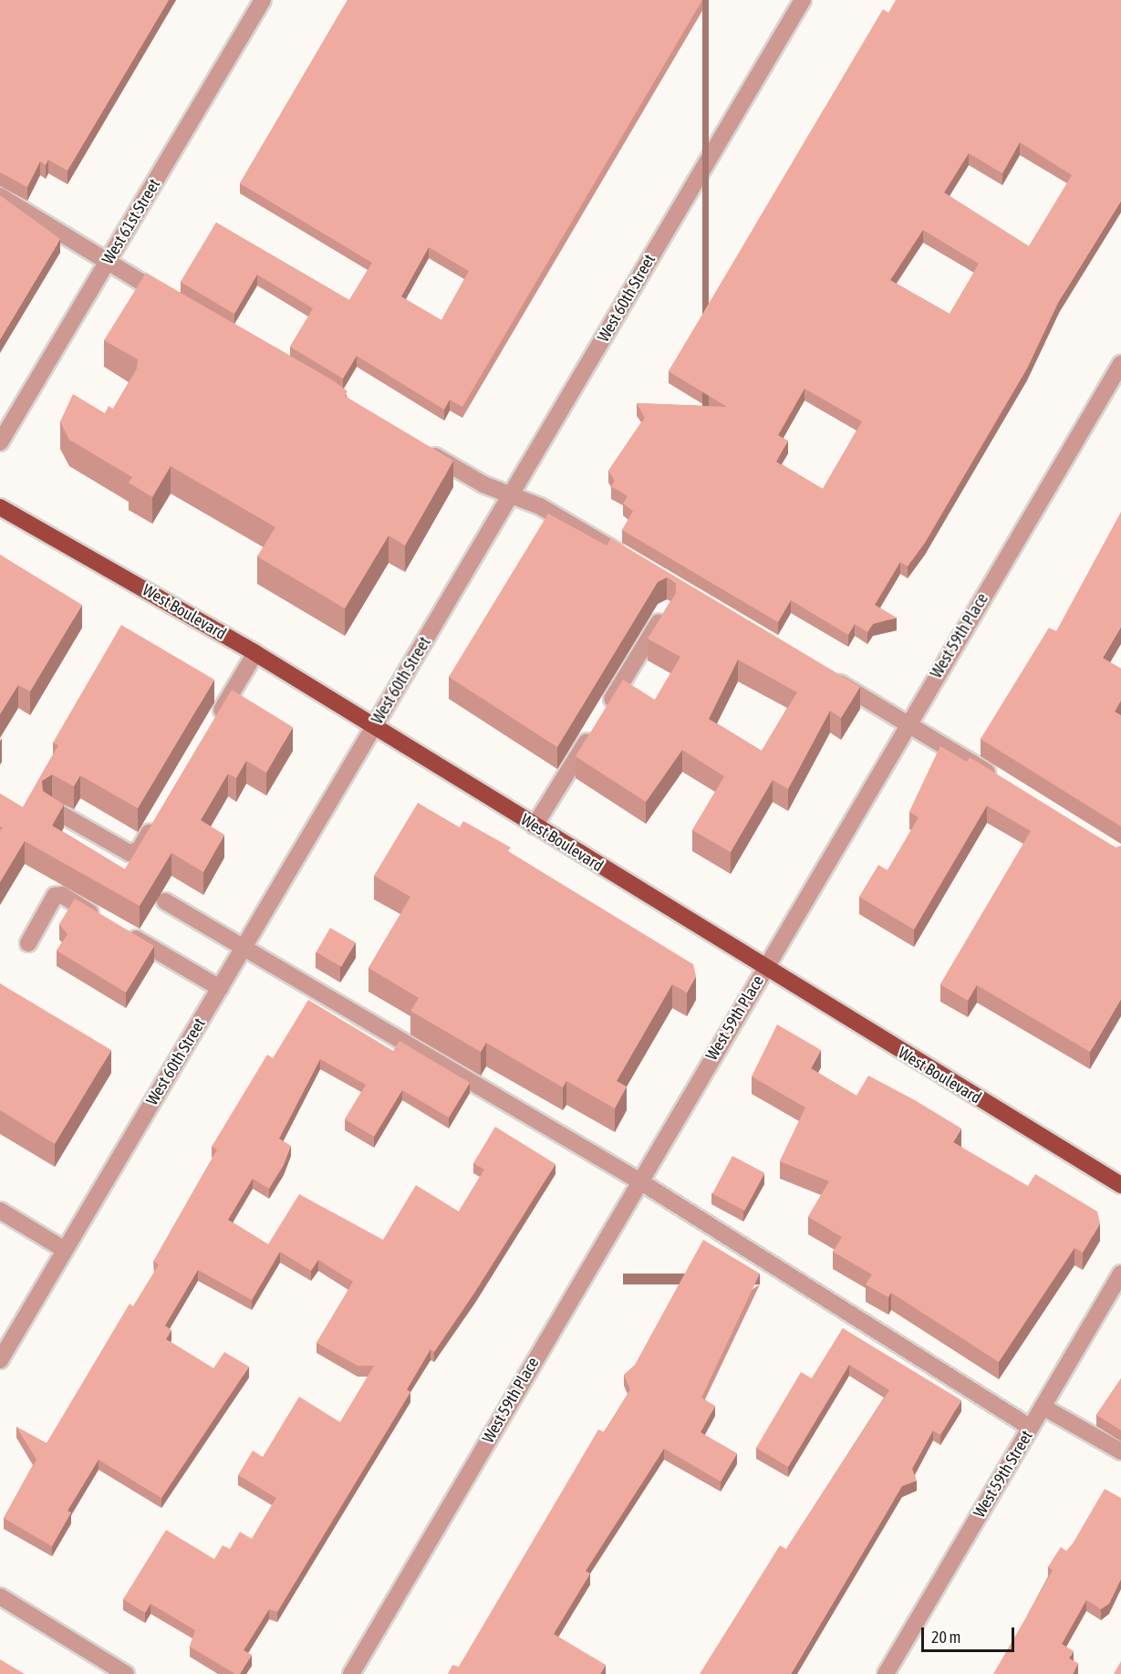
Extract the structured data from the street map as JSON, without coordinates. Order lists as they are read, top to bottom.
{
  "streets": {
    "main road": ["West Boulevard"],
    "street": [
      "West 61st Street",
      "West 60th Street",
      "West 59th Place",
      "West 59th Street"
    ]
  },
  "crossings": [
    ["West 60th Street", "West Boulevard"],
    ["West Boulevard", "West 59th Place"]
  ],
  "scale_bar": "20 m"
}
